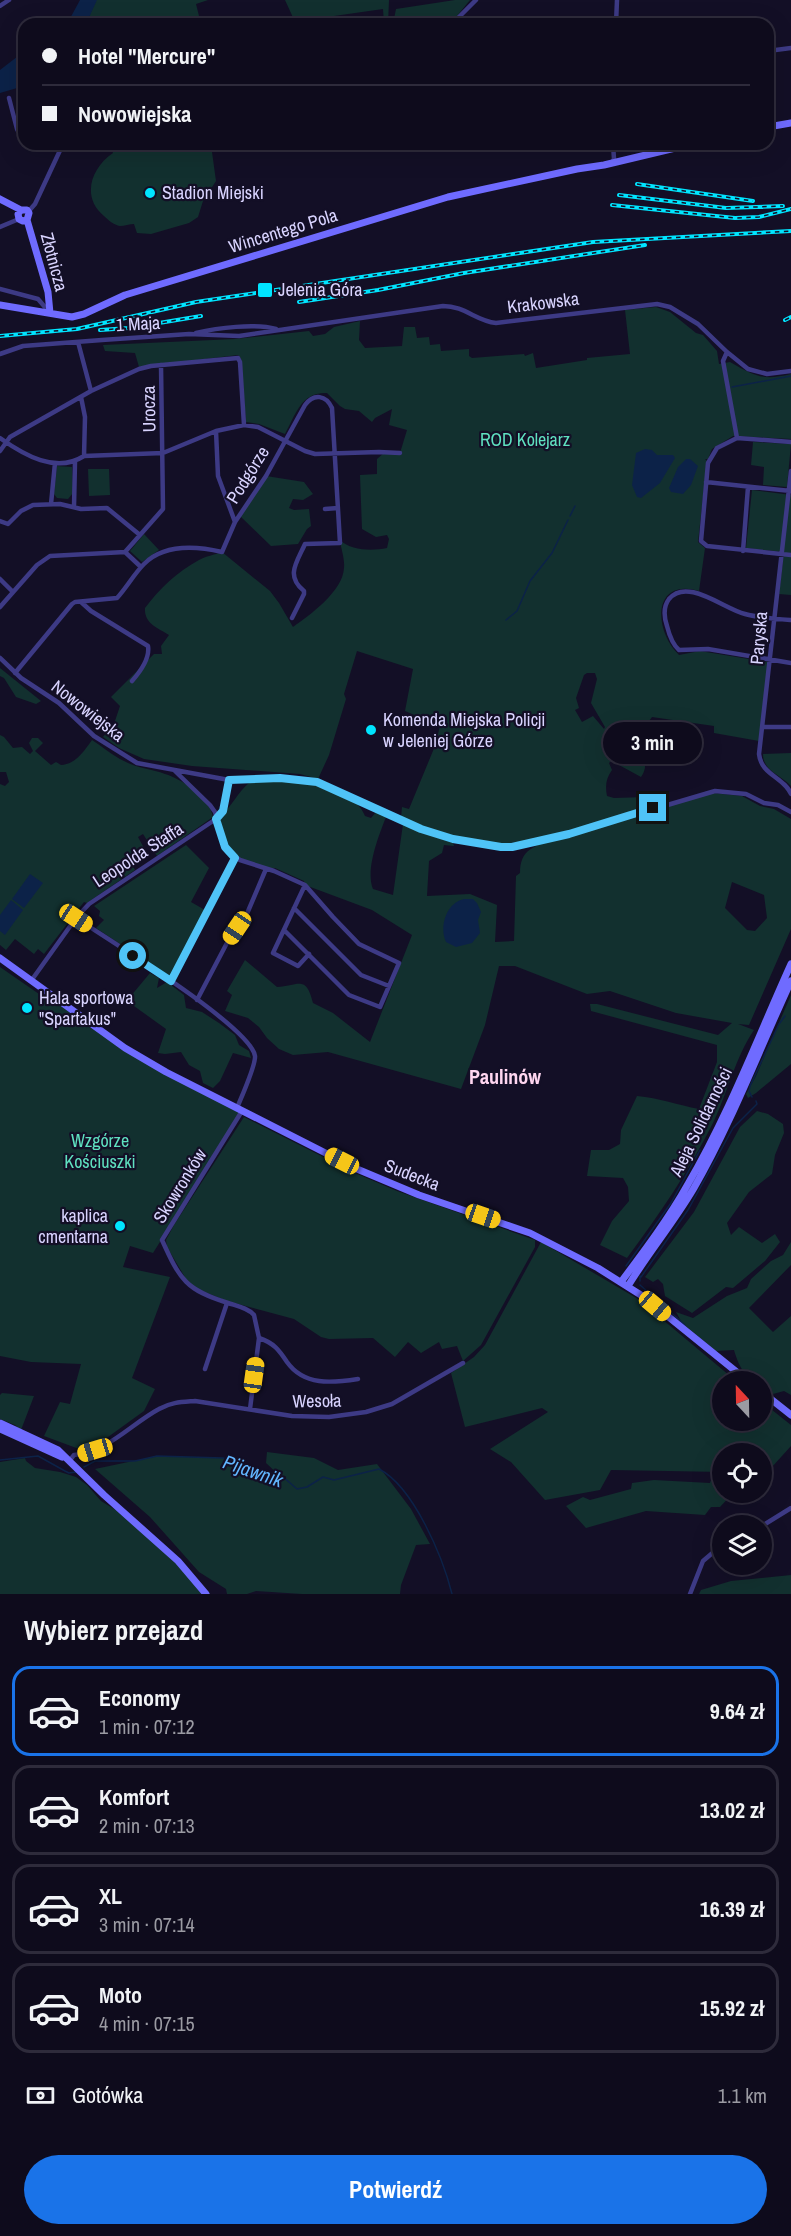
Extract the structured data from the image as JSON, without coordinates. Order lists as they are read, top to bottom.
{
  "streets": {
    "street": [
      "Wincentego Pola",
      "Złotnicza",
      "Krakowska",
      "1 Maja",
      "Urocza",
      "Podgórze",
      "Paryska",
      "Nowowiejska",
      "Leopolda Staffa",
      "Aleja Solidarności",
      "Sudecka",
      "Skowronków",
      "Wesoła"
    ]
  },
  "crossings": [
    ["Wincentego Pola", "Złotnicza"],
    ["Krakowska", "1 Maja"],
    ["Urocza", "Podgórze"],
    ["Leopolda Staffa", "Sudecka"],
    ["Aleja Solidarności", "Sudecka"],
    ["Sudecka", "Skowronków"],
    ["Skowronków", "Wesoła"]
  ],
  "districts": ["Paulinów"],
  "water": ["Pijawnik"],
  "parks": ["ROD Kolejarz", "Wzgórze Kościuszki"],
  "places": {
    "other": [
      "Stadion Miejski",
      "Komenda Miejska Policji w Jeleniej Górze",
      "Hala sportowa \"Spartakus\"",
      "kaplica cmentarna"
    ],
    "transit": ["Jelenia Góra"]
  },
  "north": "top",
  "page": {
    "banner": ["Hotel \"Mercure\"", "Nowowiejska"],
    "bubble": "3 min",
    "heading": "Wybierz przejazd",
    "list": [
      {
        "name": "Economy",
        "note": "1 min · 07:12",
        "value": "9.64 zł"
      },
      {
        "name": "Komfort",
        "note": "2 min · 07:13",
        "value": "13.02 zł"
      },
      {
        "name": "XL",
        "note": "3 min · 07:14",
        "value": "16.39 zł"
      },
      {
        "name": "Moto",
        "note": "4 min · 07:15",
        "value": "15.92 zł"
      }
    ],
    "pay": ["Gotówka", "1.1 km"],
    "buttons": "Potwierdź"
  }
}
